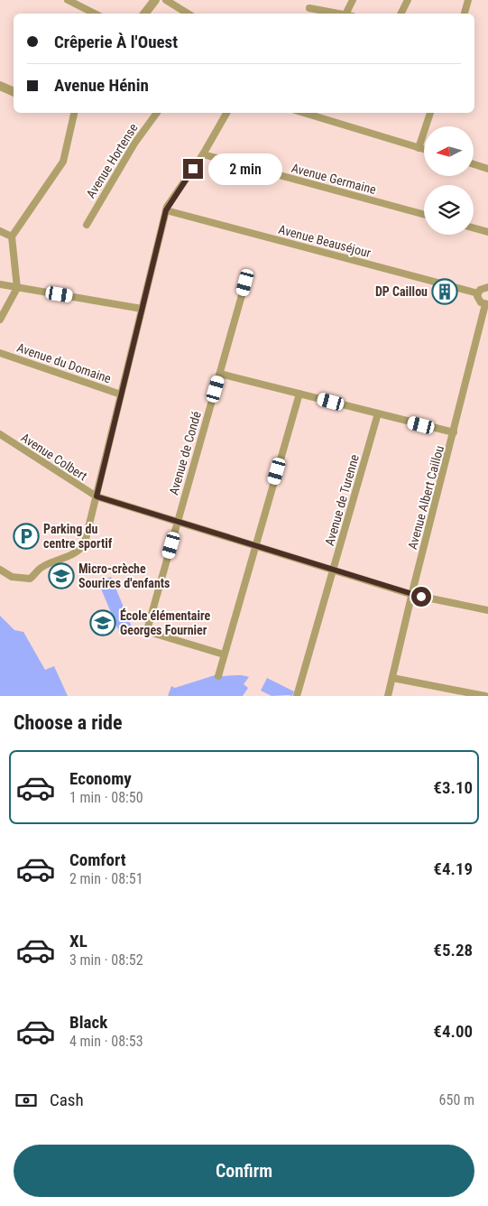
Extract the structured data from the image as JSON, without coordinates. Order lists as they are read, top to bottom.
{
  "streets": {
    "street": [
      "Avenue Hortense",
      "Avenue Germaine",
      "Avenue Beauséjour",
      "Avenue du Domaine",
      "Avenue de Condé",
      "Avenue Colbert",
      "Avenue Albert Caillou",
      "Avenue de Turenne"
    ]
  },
  "crossings": [
    ["Avenue de Condé", "Avenue Colbert"],
    ["Avenue Colbert", "Avenue Albert Caillou"],
    ["Avenue Colbert", "Avenue de Turenne"]
  ],
  "places": {
    "building": ["DP Caillou"],
    "parking": ["Parking du centre sportif"],
    "school or university": ["Micro-crèche Sourires d'enfants", "École élémentaire Georges Fournier"]
  },
  "north": "left",
  "page": {
    "banner": ["Crêperie À l'Ouest", "Avenue Hénin"],
    "bubble": "2 min",
    "heading": "Choose a ride",
    "list": [
      {
        "name": "Economy",
        "note": "1 min · 08:50",
        "value": "€3.10"
      },
      {
        "name": "Comfort",
        "note": "2 min · 08:51",
        "value": "€4.19"
      },
      {
        "name": "XL",
        "note": "3 min · 08:52",
        "value": "€5.28"
      },
      {
        "name": "Black",
        "note": "4 min · 08:53",
        "value": "€4.00"
      }
    ],
    "pay": ["Cash", "650 m"],
    "buttons": "Confirm"
  }
}
